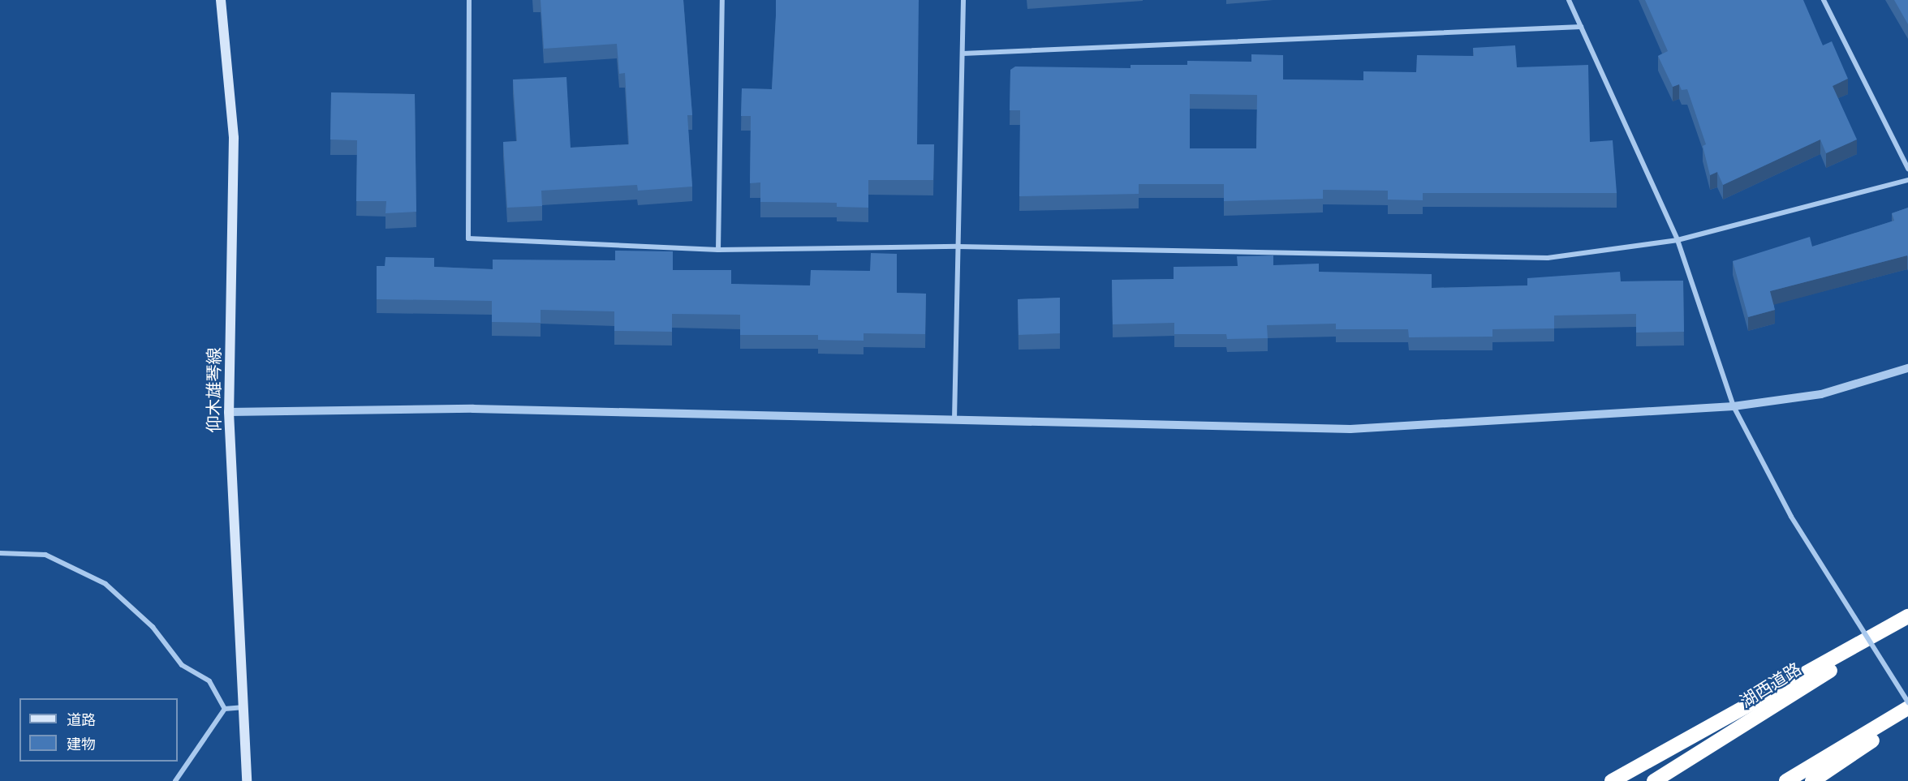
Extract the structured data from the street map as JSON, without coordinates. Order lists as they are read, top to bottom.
{
  "streets": {
    "highway": ["湖西道路"],
    "main road": ["仰木雄琴線"]
  },
  "legend": ["道路", "建物"]
}
